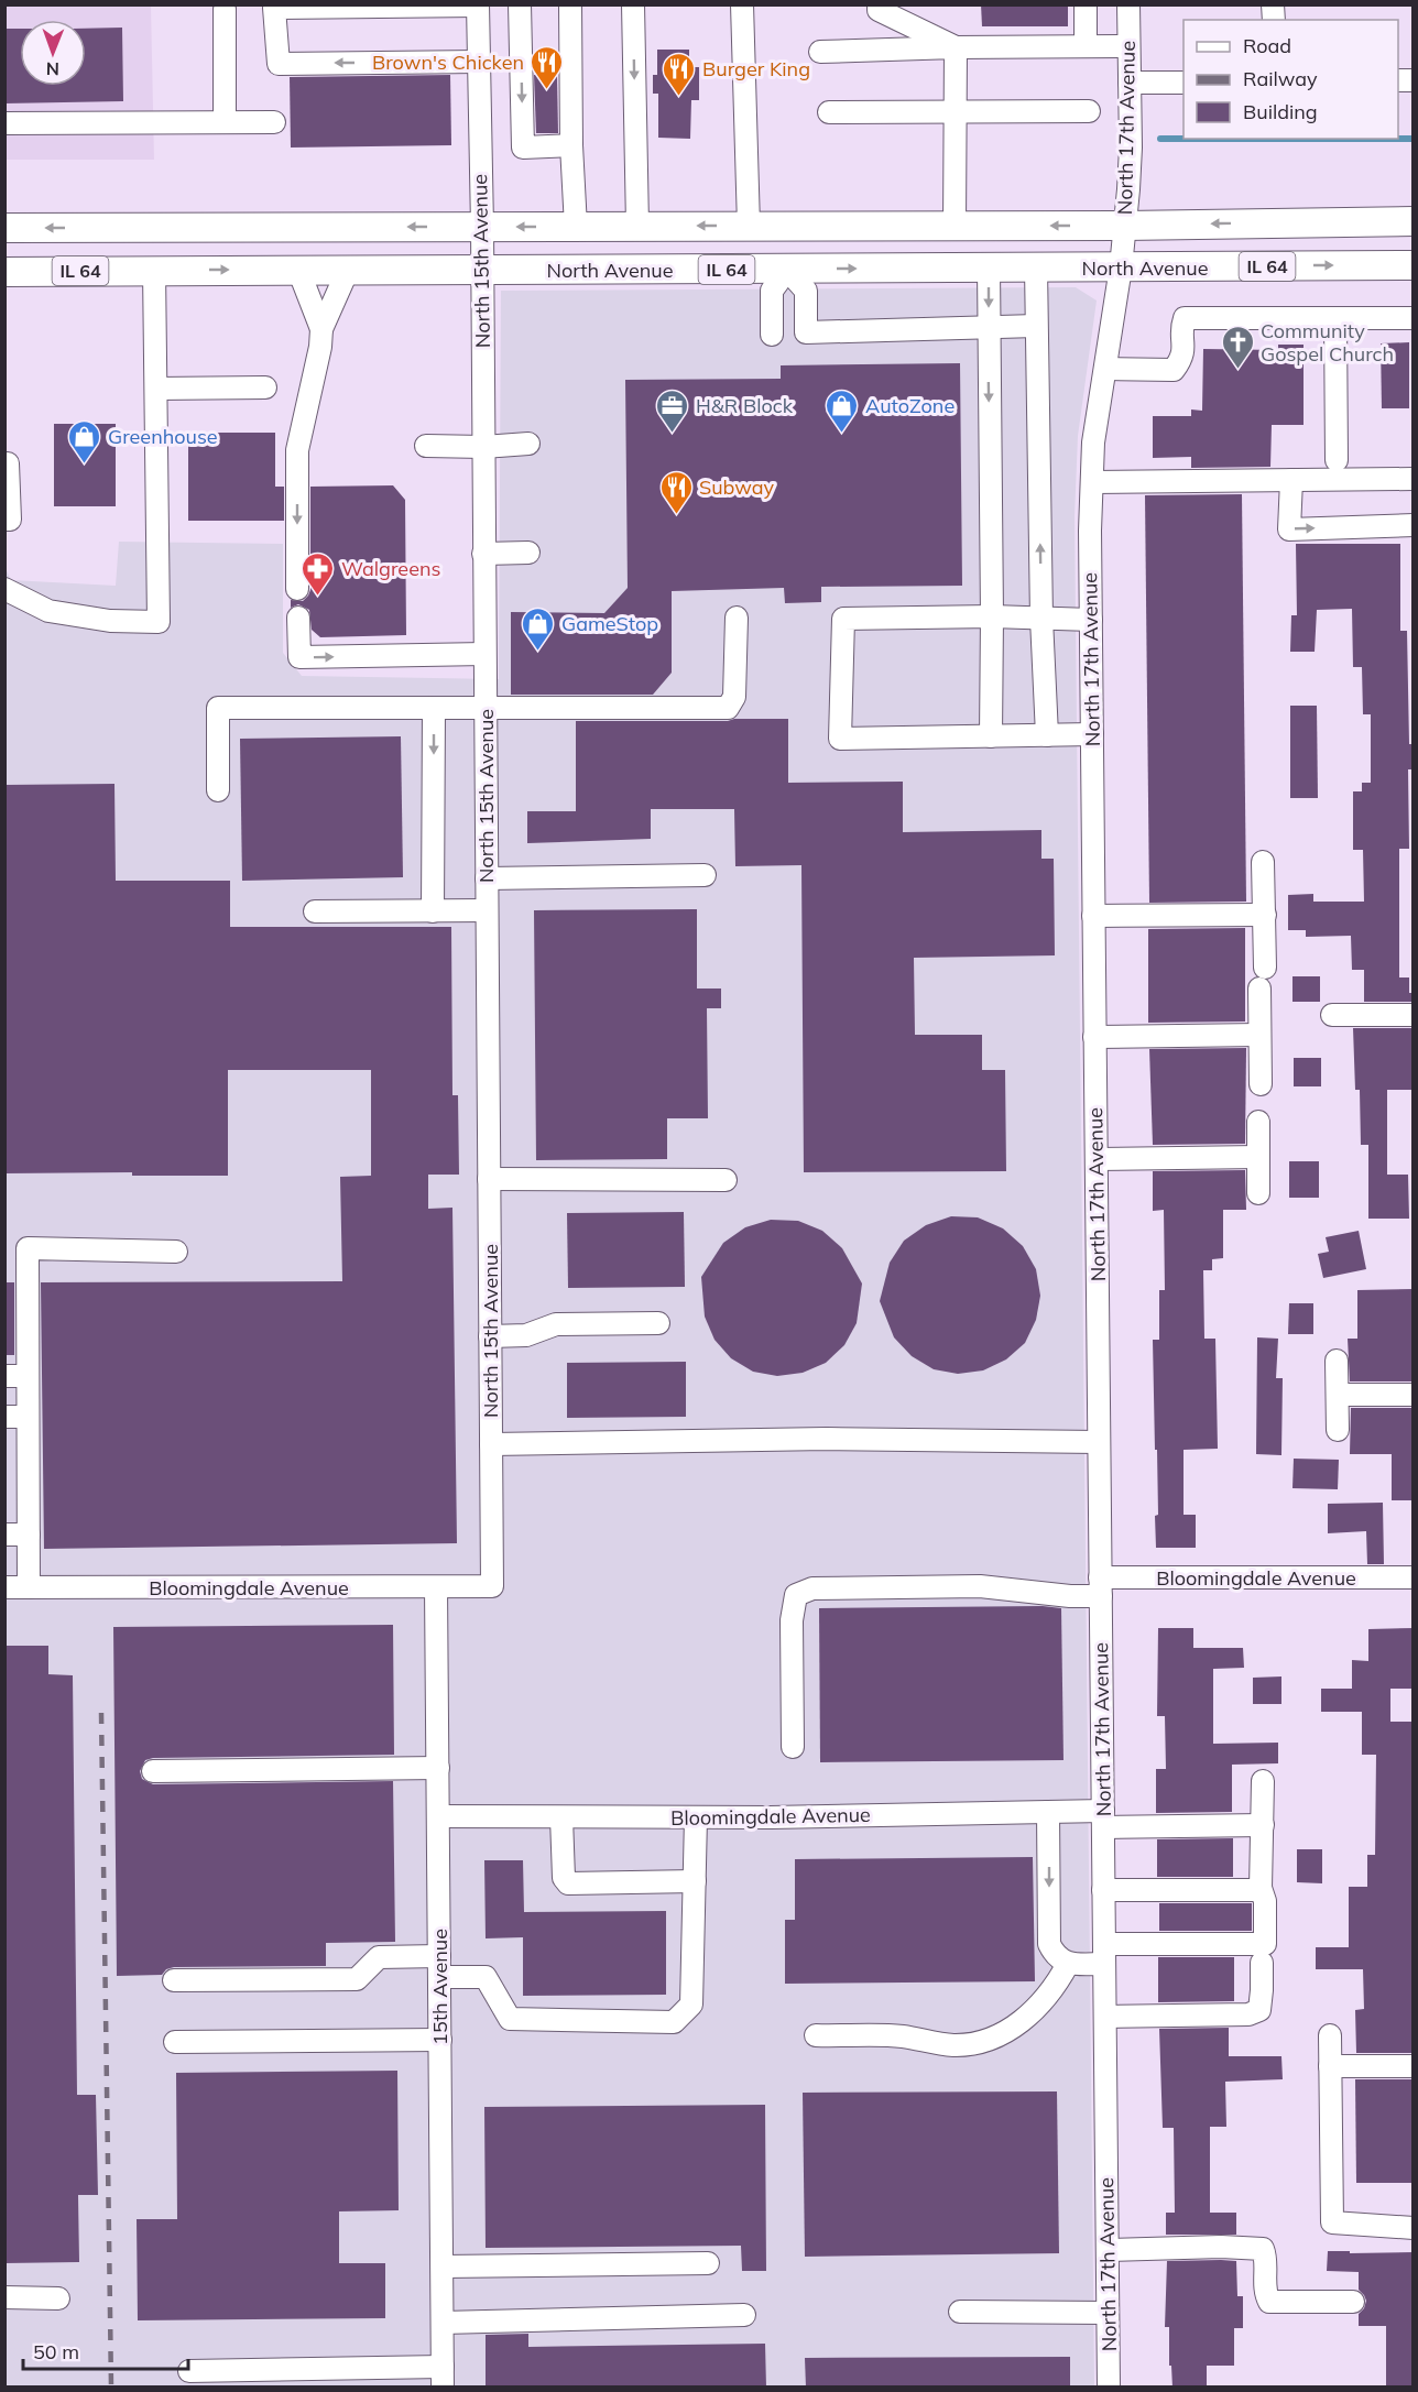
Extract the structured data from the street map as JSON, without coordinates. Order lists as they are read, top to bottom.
{
  "streets": {
    "main road": ["IL 64", "North Avenue"],
    "street": [
      "North 17th Avenue",
      "North 15th Avenue",
      "Bloomingdale Avenue",
      "15th Avenue"
    ]
  },
  "crossings": [
    ["North 17th Avenue", "IL 64"],
    ["North 17th Avenue", "North Avenue"],
    ["North 17th Avenue", "Bloomingdale Avenue"],
    ["North 15th Avenue", "IL 64"],
    ["North 15th Avenue", "North Avenue"],
    ["North 15th Avenue", "Bloomingdale Avenue"],
    ["Bloomingdale Avenue", "15th Avenue"]
  ],
  "places": {
    "restaurant": ["Brown's Chicken", "Burger King", "Subway"],
    "church": ["Community Gospel Church"],
    "office": ["H&R Block"],
    "shop": ["AutoZone", "Greenhouse", "GameStop"],
    "pharmacy": ["Walgreens"]
  },
  "legend": ["Road", "Railway", "Building"],
  "scale_bar": "50 m",
  "north": "bottom"
}
